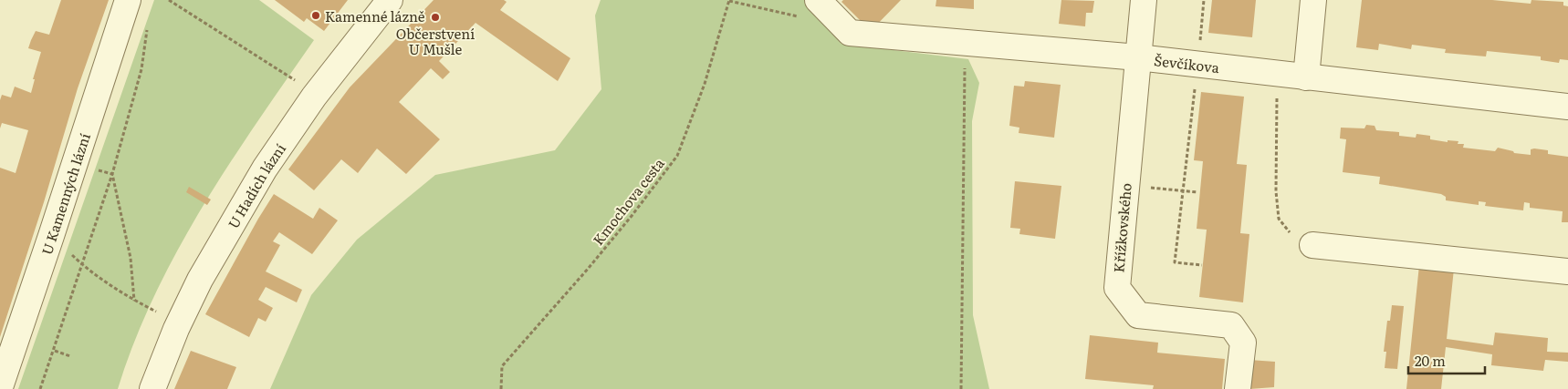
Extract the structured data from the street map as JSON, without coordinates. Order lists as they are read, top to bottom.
{
  "streets": {
    "street": [
      "Ševčíkova",
      "U Hadích lázní",
      "U Kamenných lázní",
      "Křížkovského"
    ],
    "path": ["Kmochova cesta"]
  },
  "crossings": [
    ["Ševčíkova", "Křížkovského"]
  ],
  "places": ["Kamenné lázně", "Občerstvení U Mušle"],
  "scale_bar": "20 m"
}
